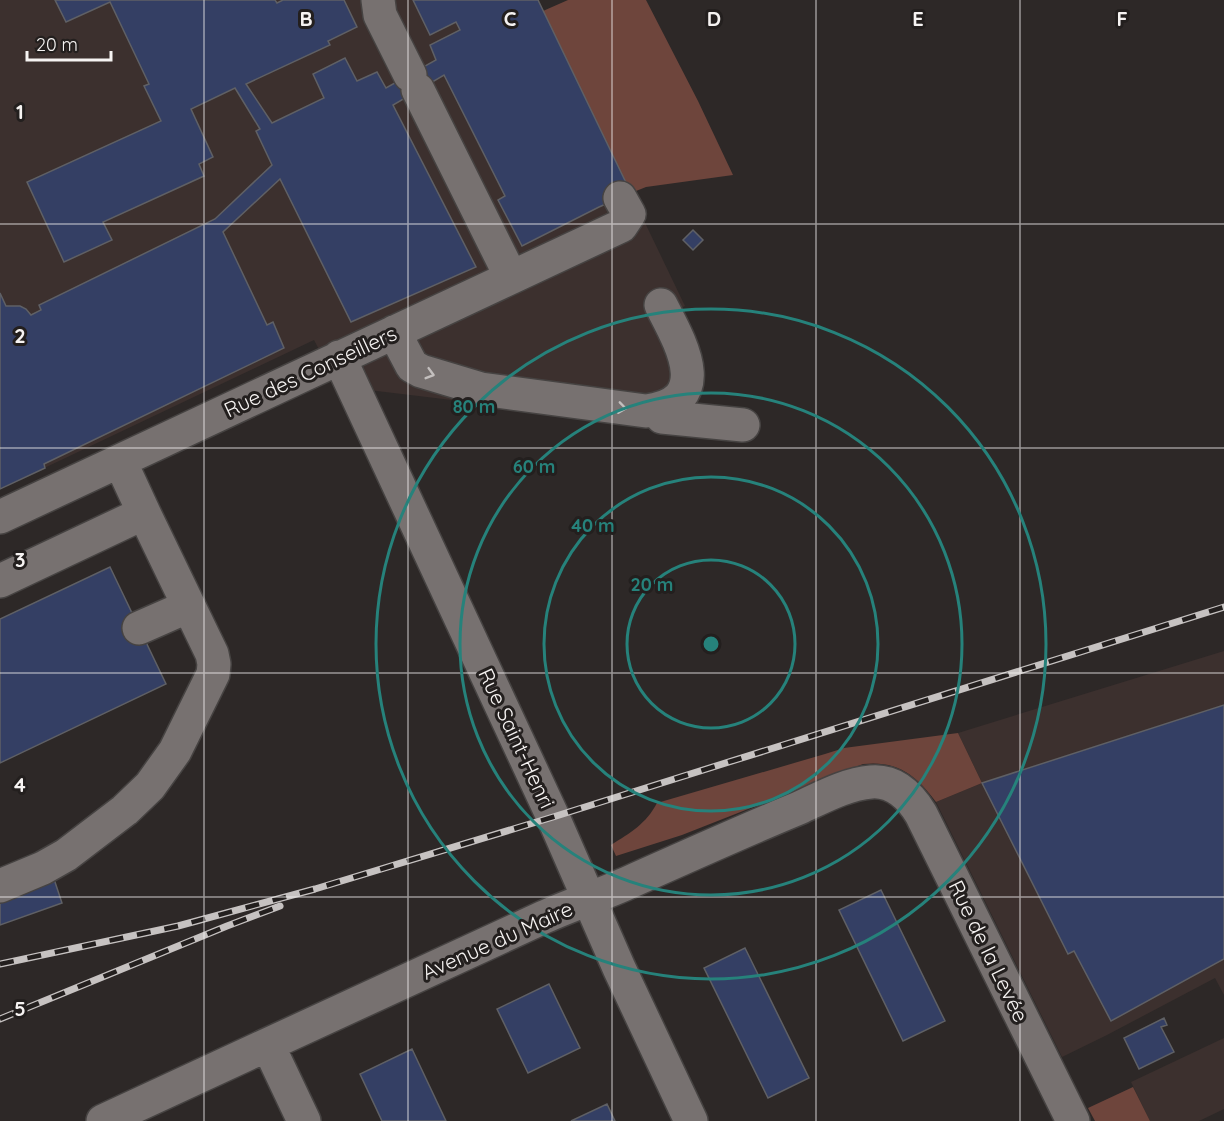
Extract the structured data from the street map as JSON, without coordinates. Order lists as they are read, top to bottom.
{
  "streets": {
    "street": [
      "Rue des Conseillers",
      "Rue Saint-Henri",
      "Avenue du Maire",
      "Rue de la Levée"
    ]
  },
  "crossings": [
    ["Rue des Conseillers", "Rue Saint-Henri"],
    ["Rue Saint-Henri", "Avenue du Maire"],
    ["Avenue du Maire", "Rue de la Levée"]
  ],
  "scale_bar": "20 m",
  "grid": {
    "columns": [
      "B",
      "C",
      "D",
      "E",
      "F"
    ],
    "rows": [
      "1",
      "2",
      "3",
      "4",
      "5"
    ]
  },
  "rings": [
    "80 m",
    "60 m",
    "40 m",
    "20 m"
  ]
}
